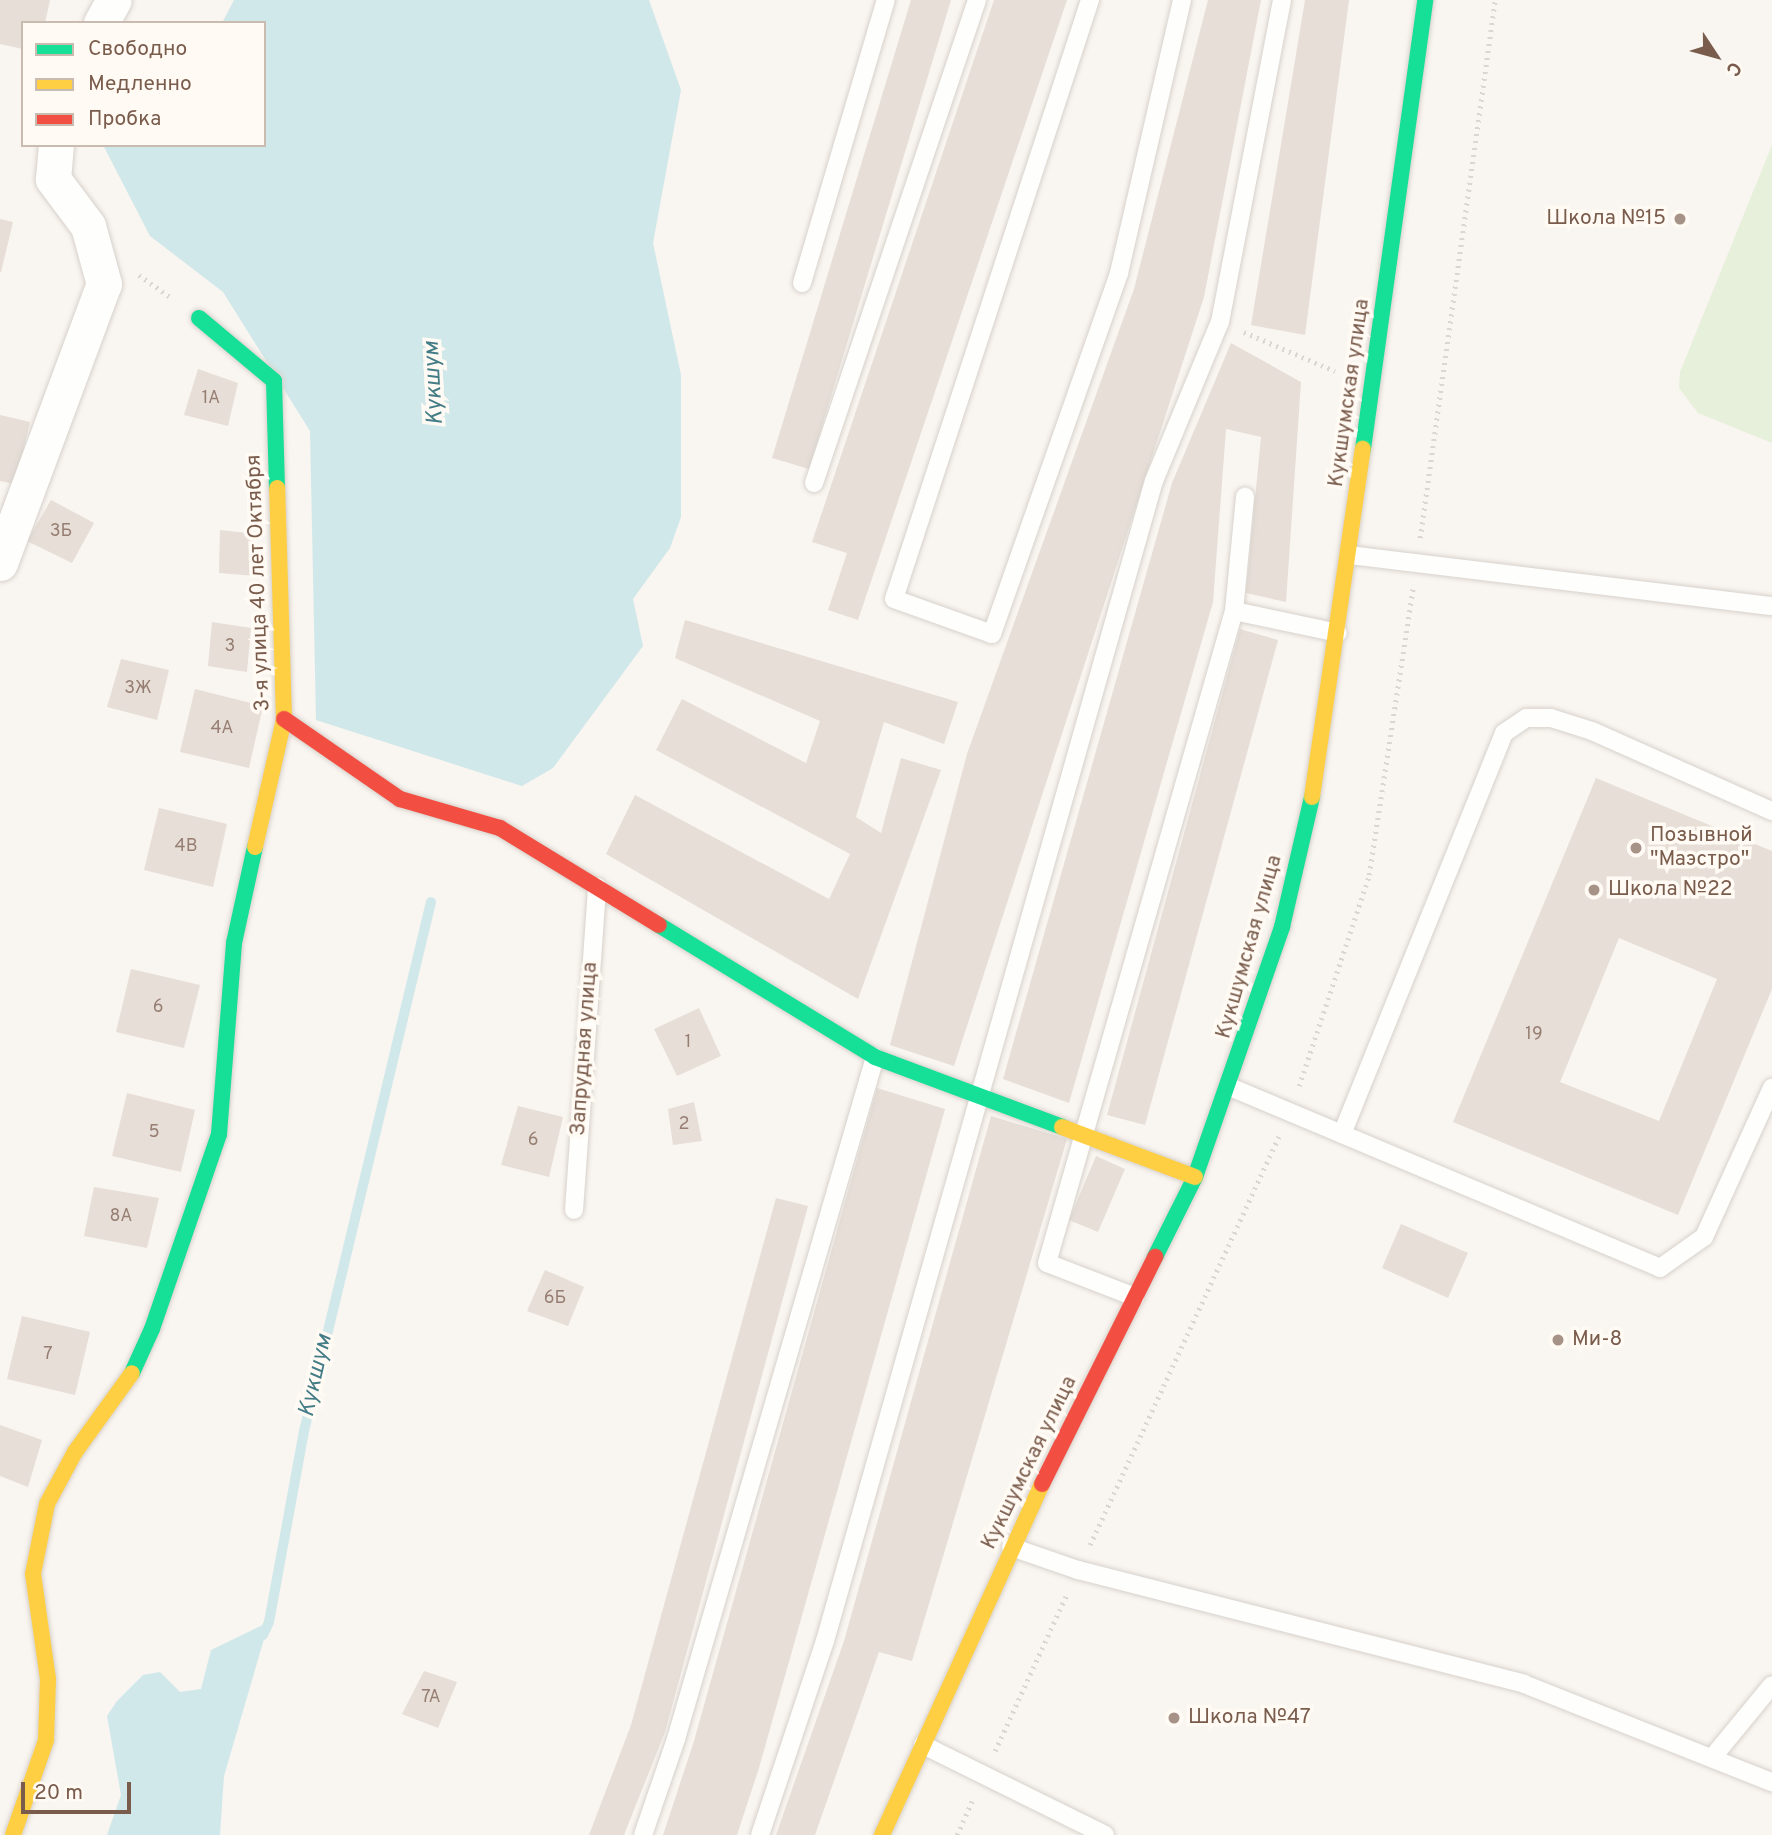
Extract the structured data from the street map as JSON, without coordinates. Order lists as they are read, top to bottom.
{
  "streets": {
    "street": ["Кукшумская улица", "3-я улица 40 лет Октября"],
    "lane": ["Запрудная улица"]
  },
  "water": ["Кукшум"],
  "places": [
    "Школа №15",
    "Позывной \"Маэстро\"",
    "Школа №22",
    "Ми-8",
    "Школа №47"
  ],
  "house_numbers": [
    "1А",
    "3Б",
    "3",
    "3Ж",
    "4А",
    "4В",
    "6",
    "19",
    "1",
    "2",
    "5",
    "6",
    "8А",
    "6Б",
    "7",
    "7А"
  ],
  "legend": ["Свободно", "Медленно", "Пробка"],
  "scale_bar": "20 m",
  "north": "bottom right"
}
